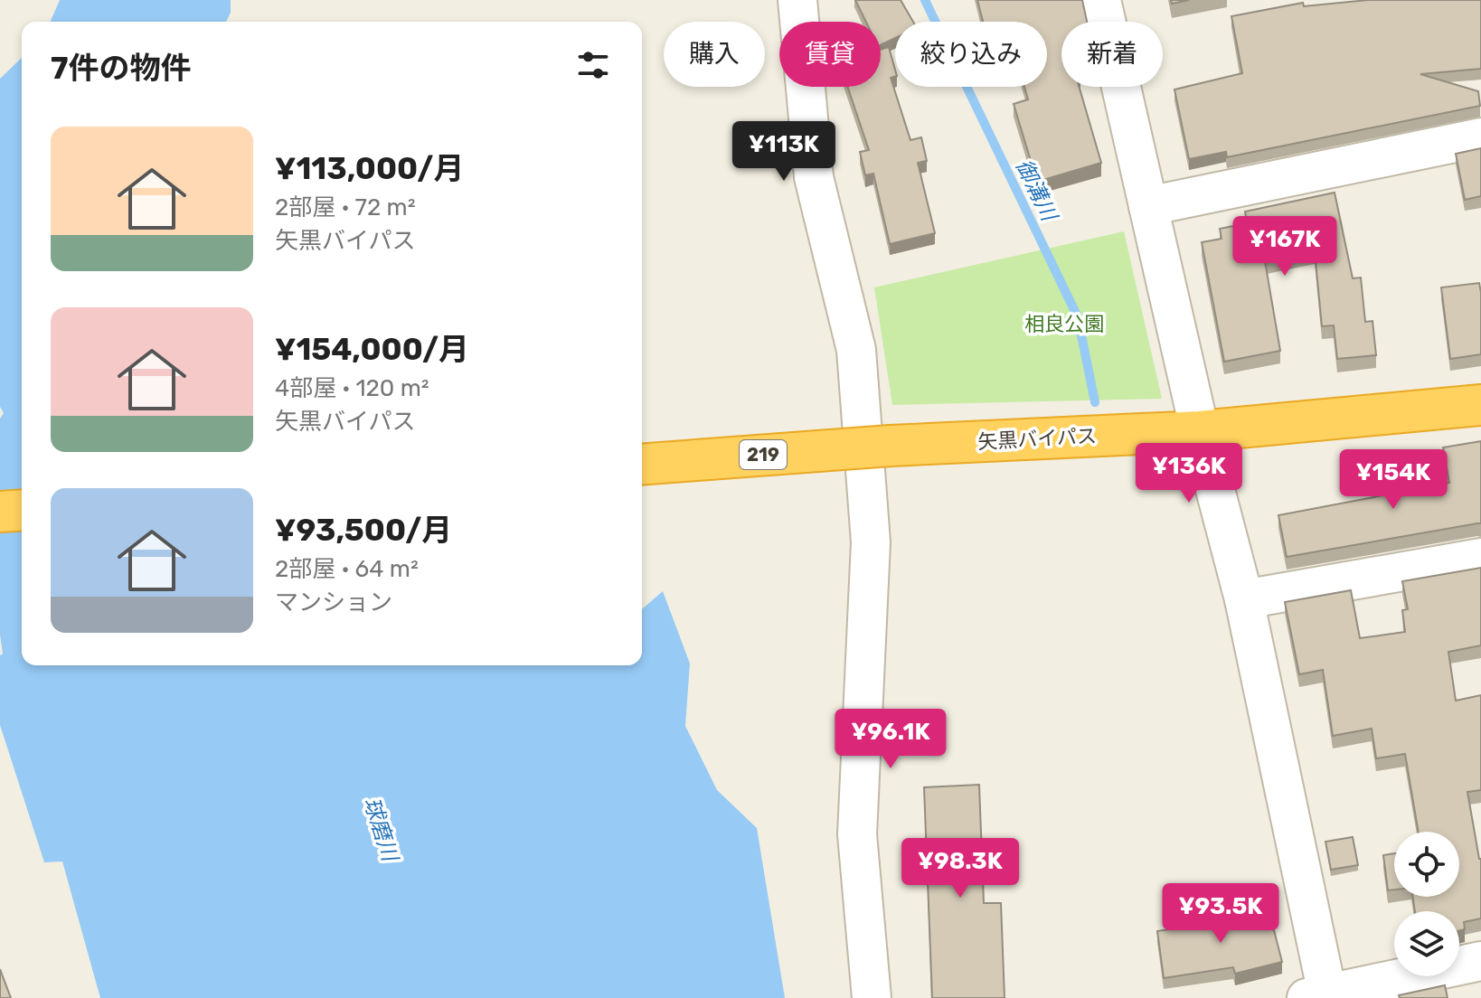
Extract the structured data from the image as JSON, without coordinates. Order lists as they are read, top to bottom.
{
  "streets": {
    "highway": ["矢黒バイパス", "219"]
  },
  "water": ["御溝川", "球磨川"],
  "parks": ["相良公園"],
  "page": {
    "chip": [
      "購入",
      "賃貸",
      "絞り込み",
      "新着"
    ],
    "heading": "7件の物件",
    "list": [
      {
        "name": "¥113,000/月",
        "note": "2部屋 · 72 m² · 矢黒バイパス"
      },
      {
        "name": "¥154,000/月",
        "note": "4部屋 · 120 m² · 矢黒バイパス"
      },
      {
        "name": "¥93,500/月",
        "note": "2部屋 · 64 m² · マンション"
      }
    ],
    "price": [
      "¥113K",
      "¥167K",
      "¥136K",
      "¥154K",
      "¥96.1K",
      "¥98.3K",
      "¥93.5K"
    ]
  }
}
